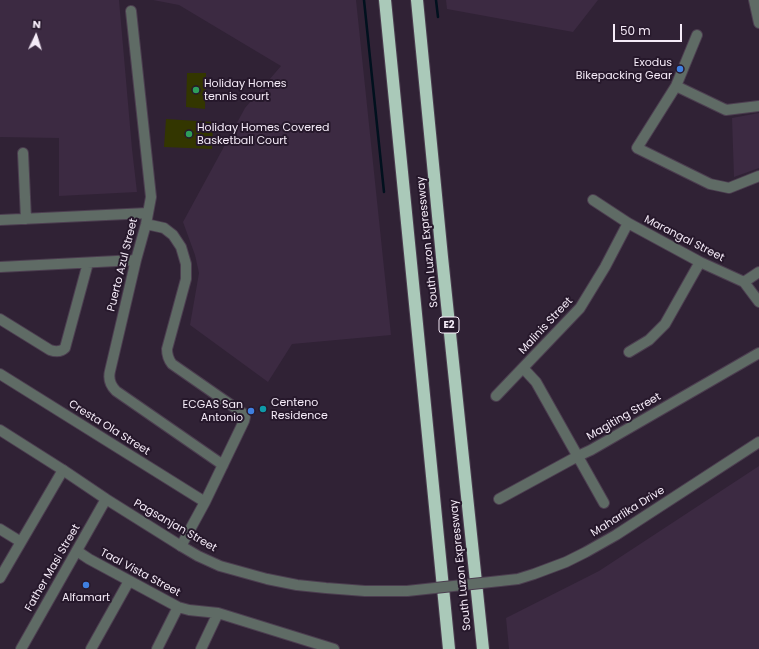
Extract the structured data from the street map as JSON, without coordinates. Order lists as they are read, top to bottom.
{
  "streets": {
    "highway": ["South Luzon Expressway", "E2"],
    "street": [
      "Marangal Street",
      "Puerto Azul Street",
      "Malinis Street",
      "Magiting Street",
      "Cresta Ola Street",
      "Maharlika Drive",
      "Pagsanjan Street",
      "Father Masi Street",
      "Taal Vista Street"
    ]
  },
  "crossings": [
    ["Marangal Street", "Malinis Street"],
    ["Maharlika Drive", "Pagsanjan Street"],
    ["Pagsanjan Street", "Father Masi Street"],
    ["Father Masi Street", "Taal Vista Street"]
  ],
  "places": [
    "Exodus Bikepacking Gear",
    "Holiday Homes tennis court",
    "Holiday Homes Covered Basketball Court",
    "Centeno Residence",
    "ECGAS San Antonio",
    "Alfamart"
  ],
  "scale_bar": "50 m",
  "north": "top"
}
